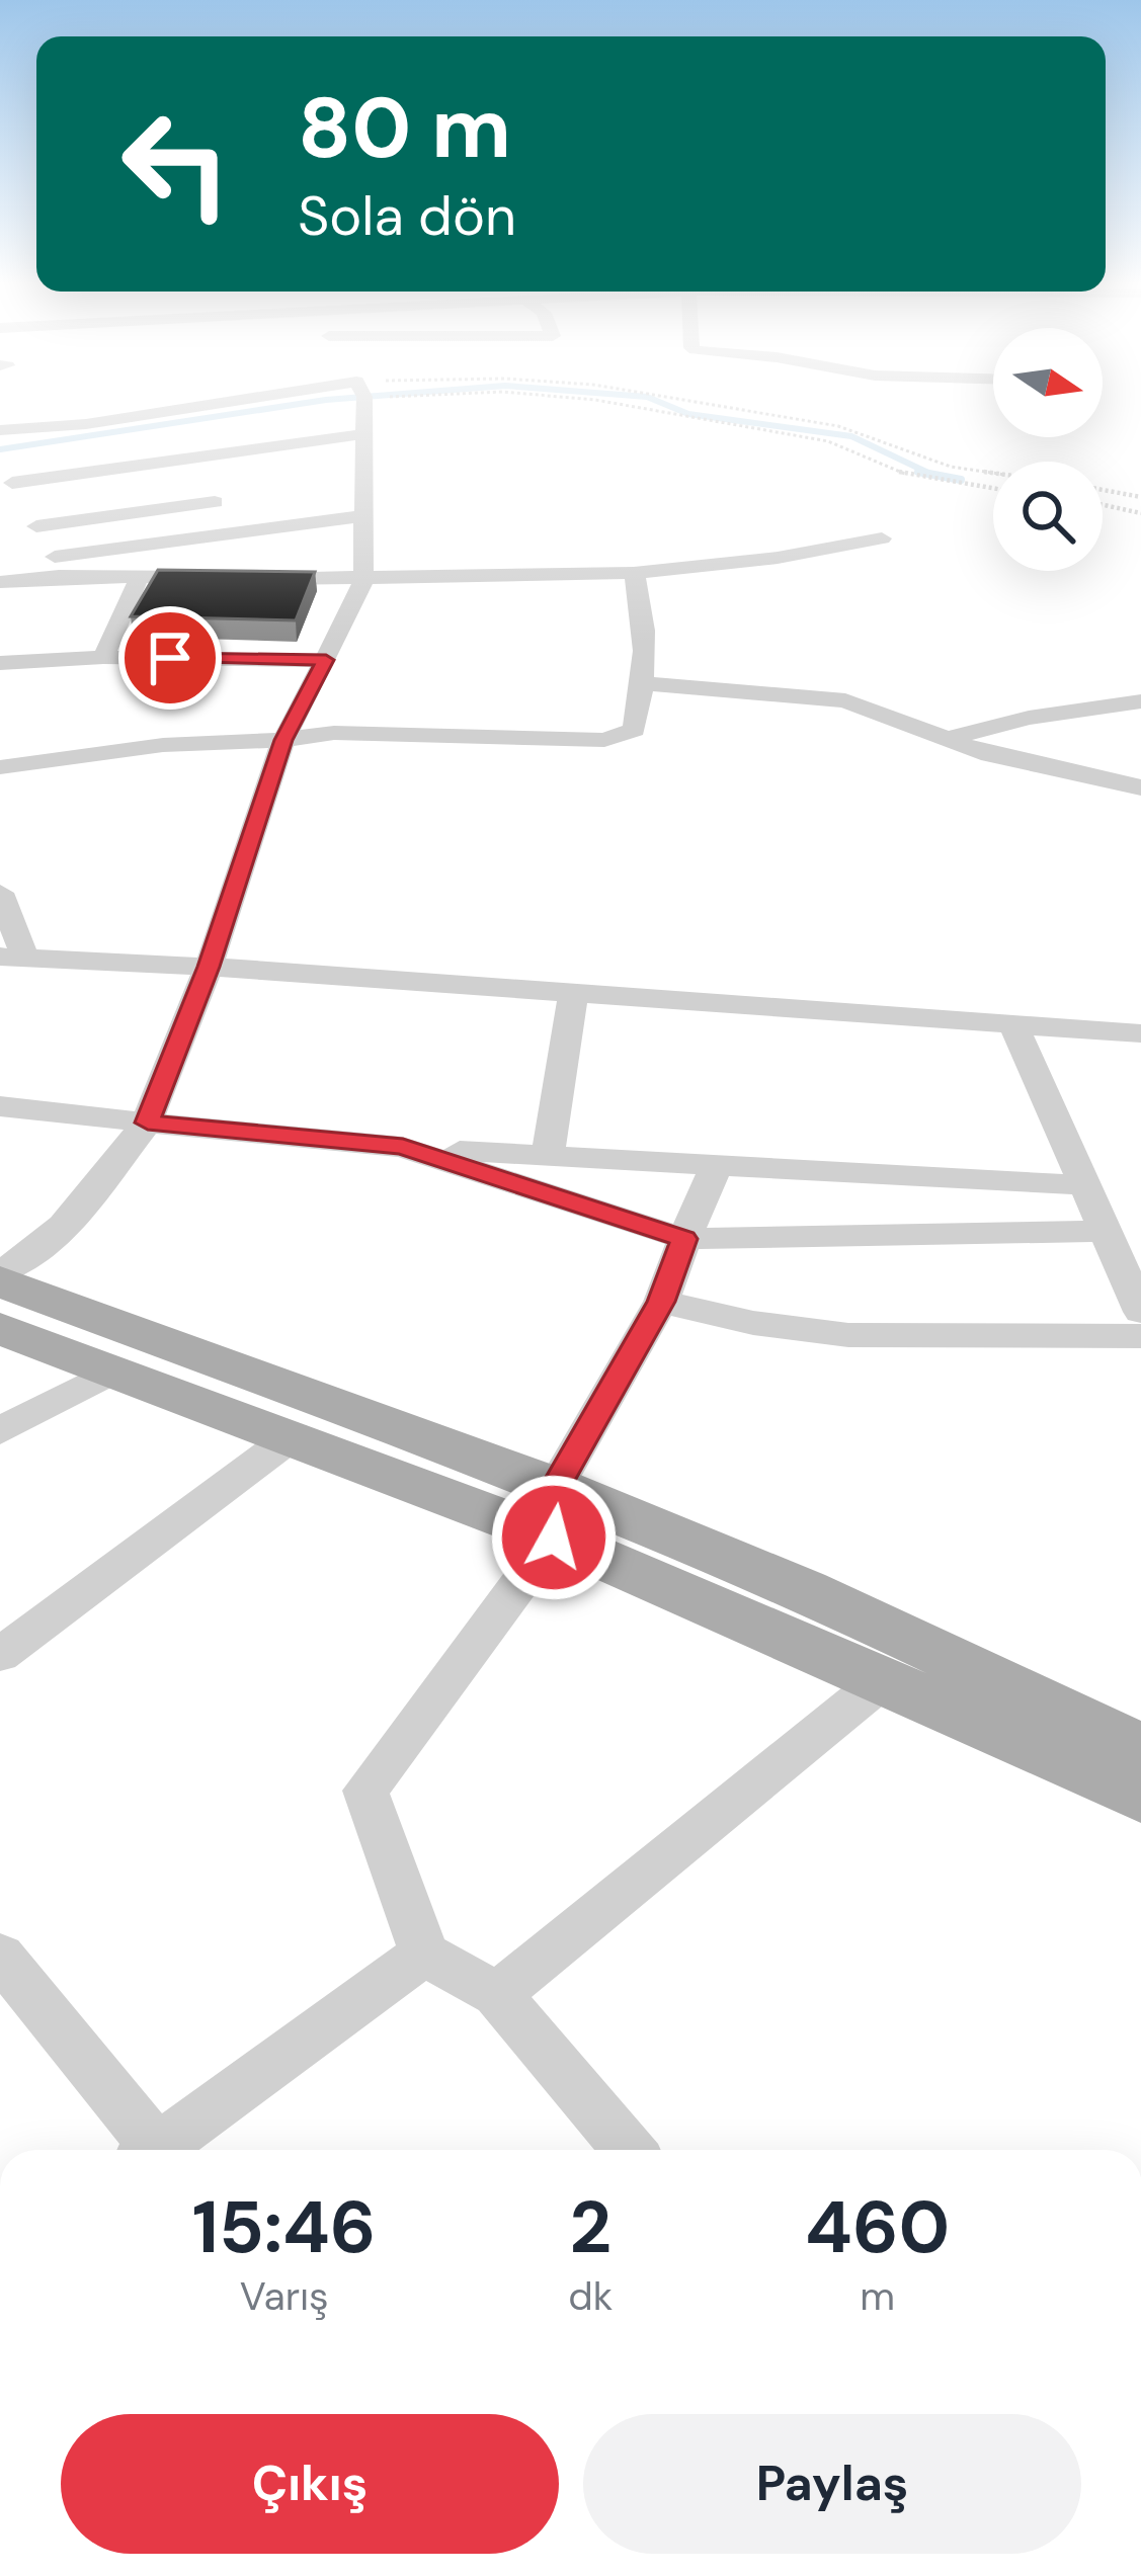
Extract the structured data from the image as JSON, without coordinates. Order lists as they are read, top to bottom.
{
  "north": "right",
  "page": {
    "turn": ["80 m", "Sola dön"],
    "eta": [
      "15:46",
      "Varış",
      "2",
      "dk",
      "460",
      "m"
    ],
    "buttons": ["Çıkış", "Paylaş"]
  }
}
